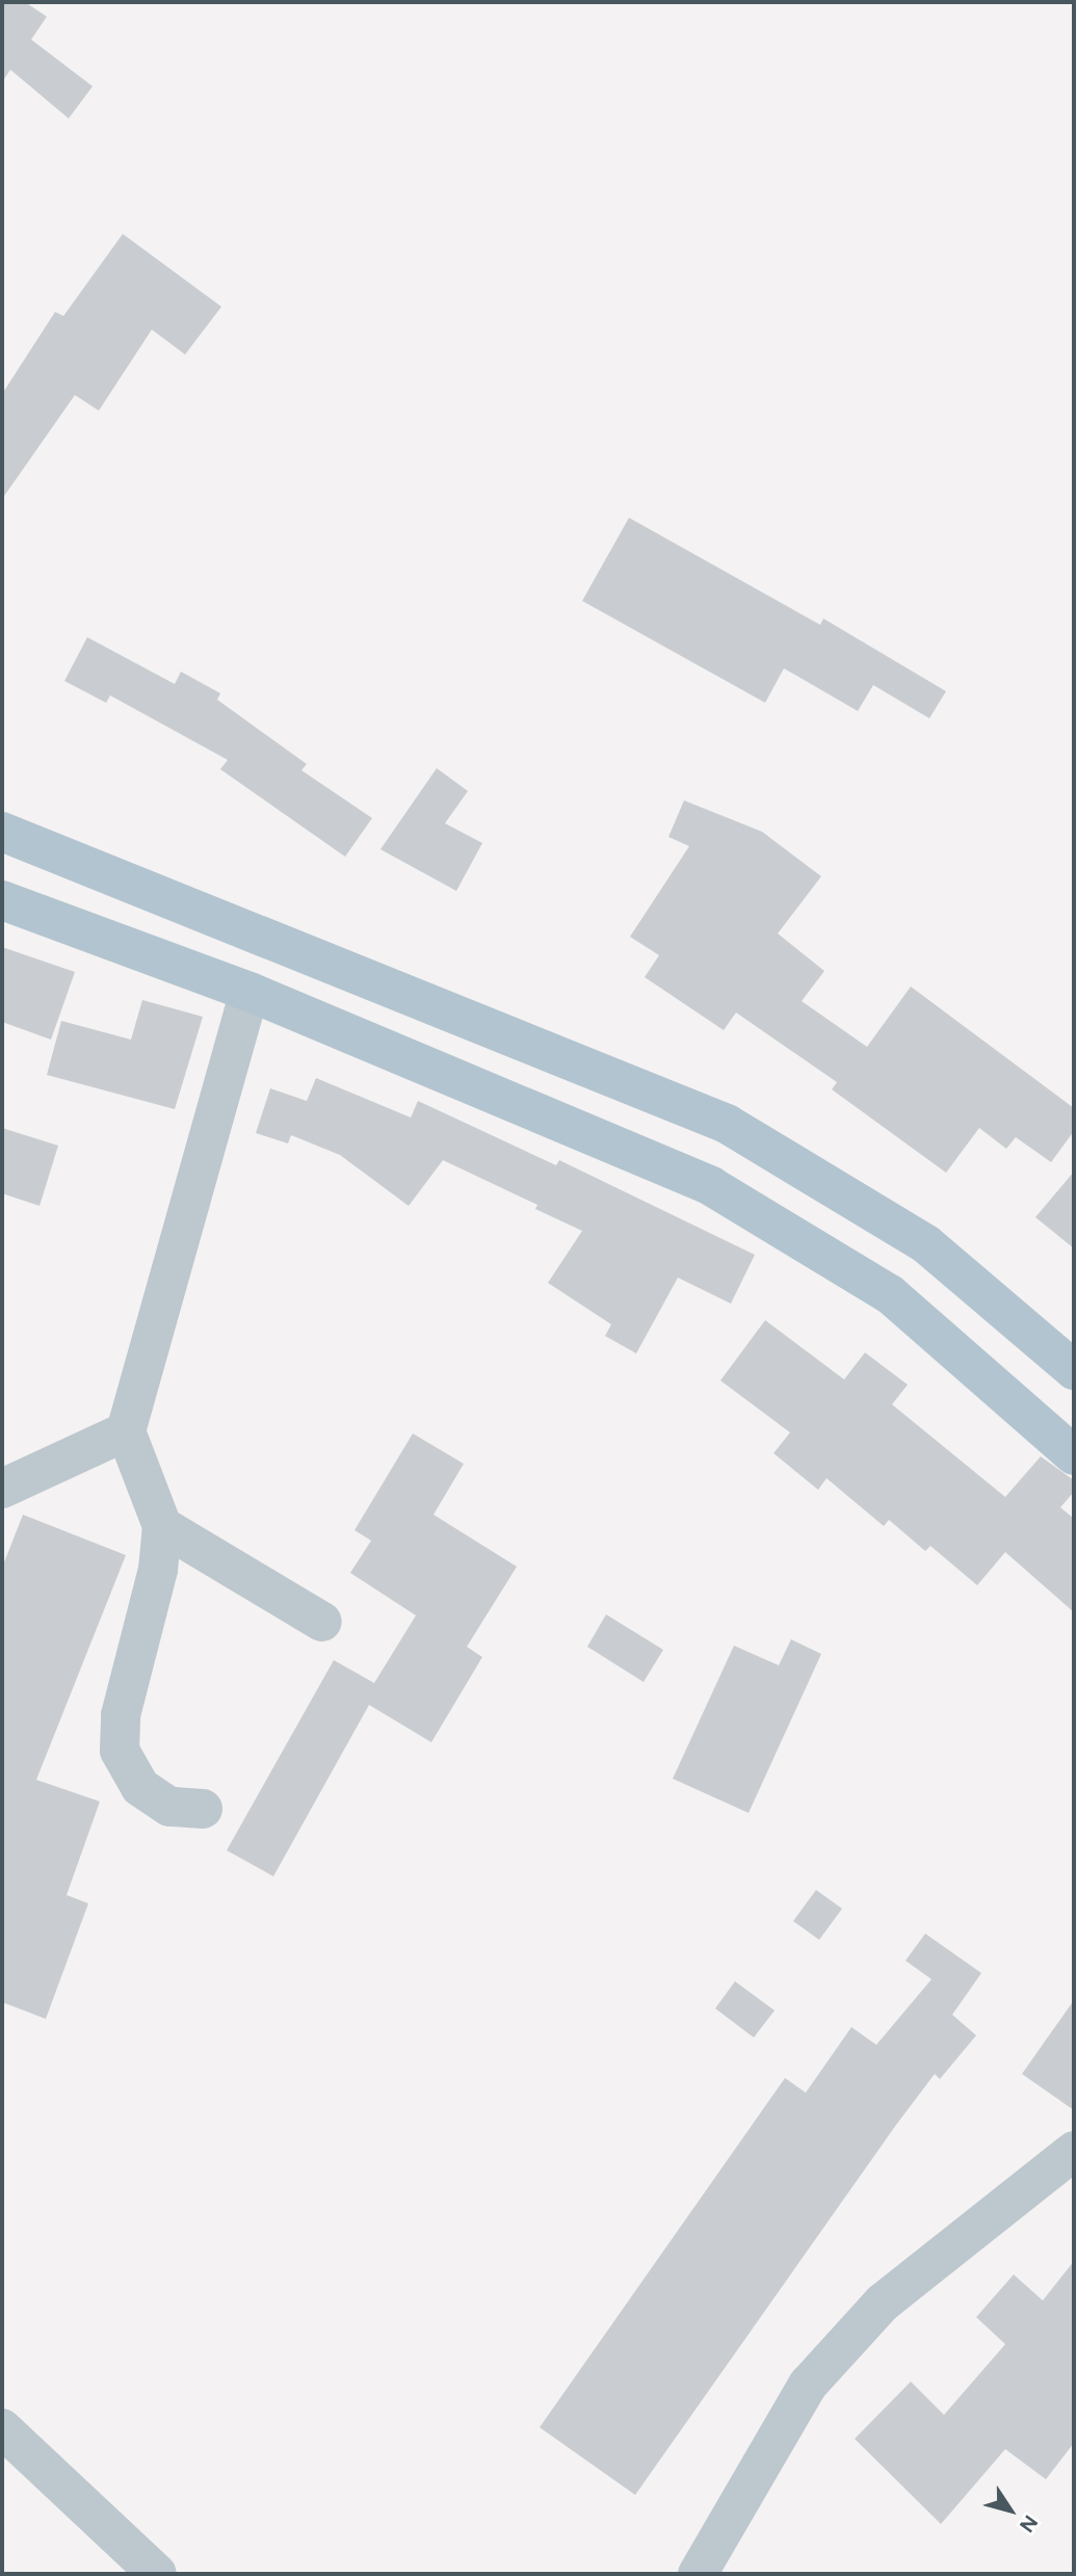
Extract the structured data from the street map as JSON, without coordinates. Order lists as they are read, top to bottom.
{
  "north": "bottom right"
}
